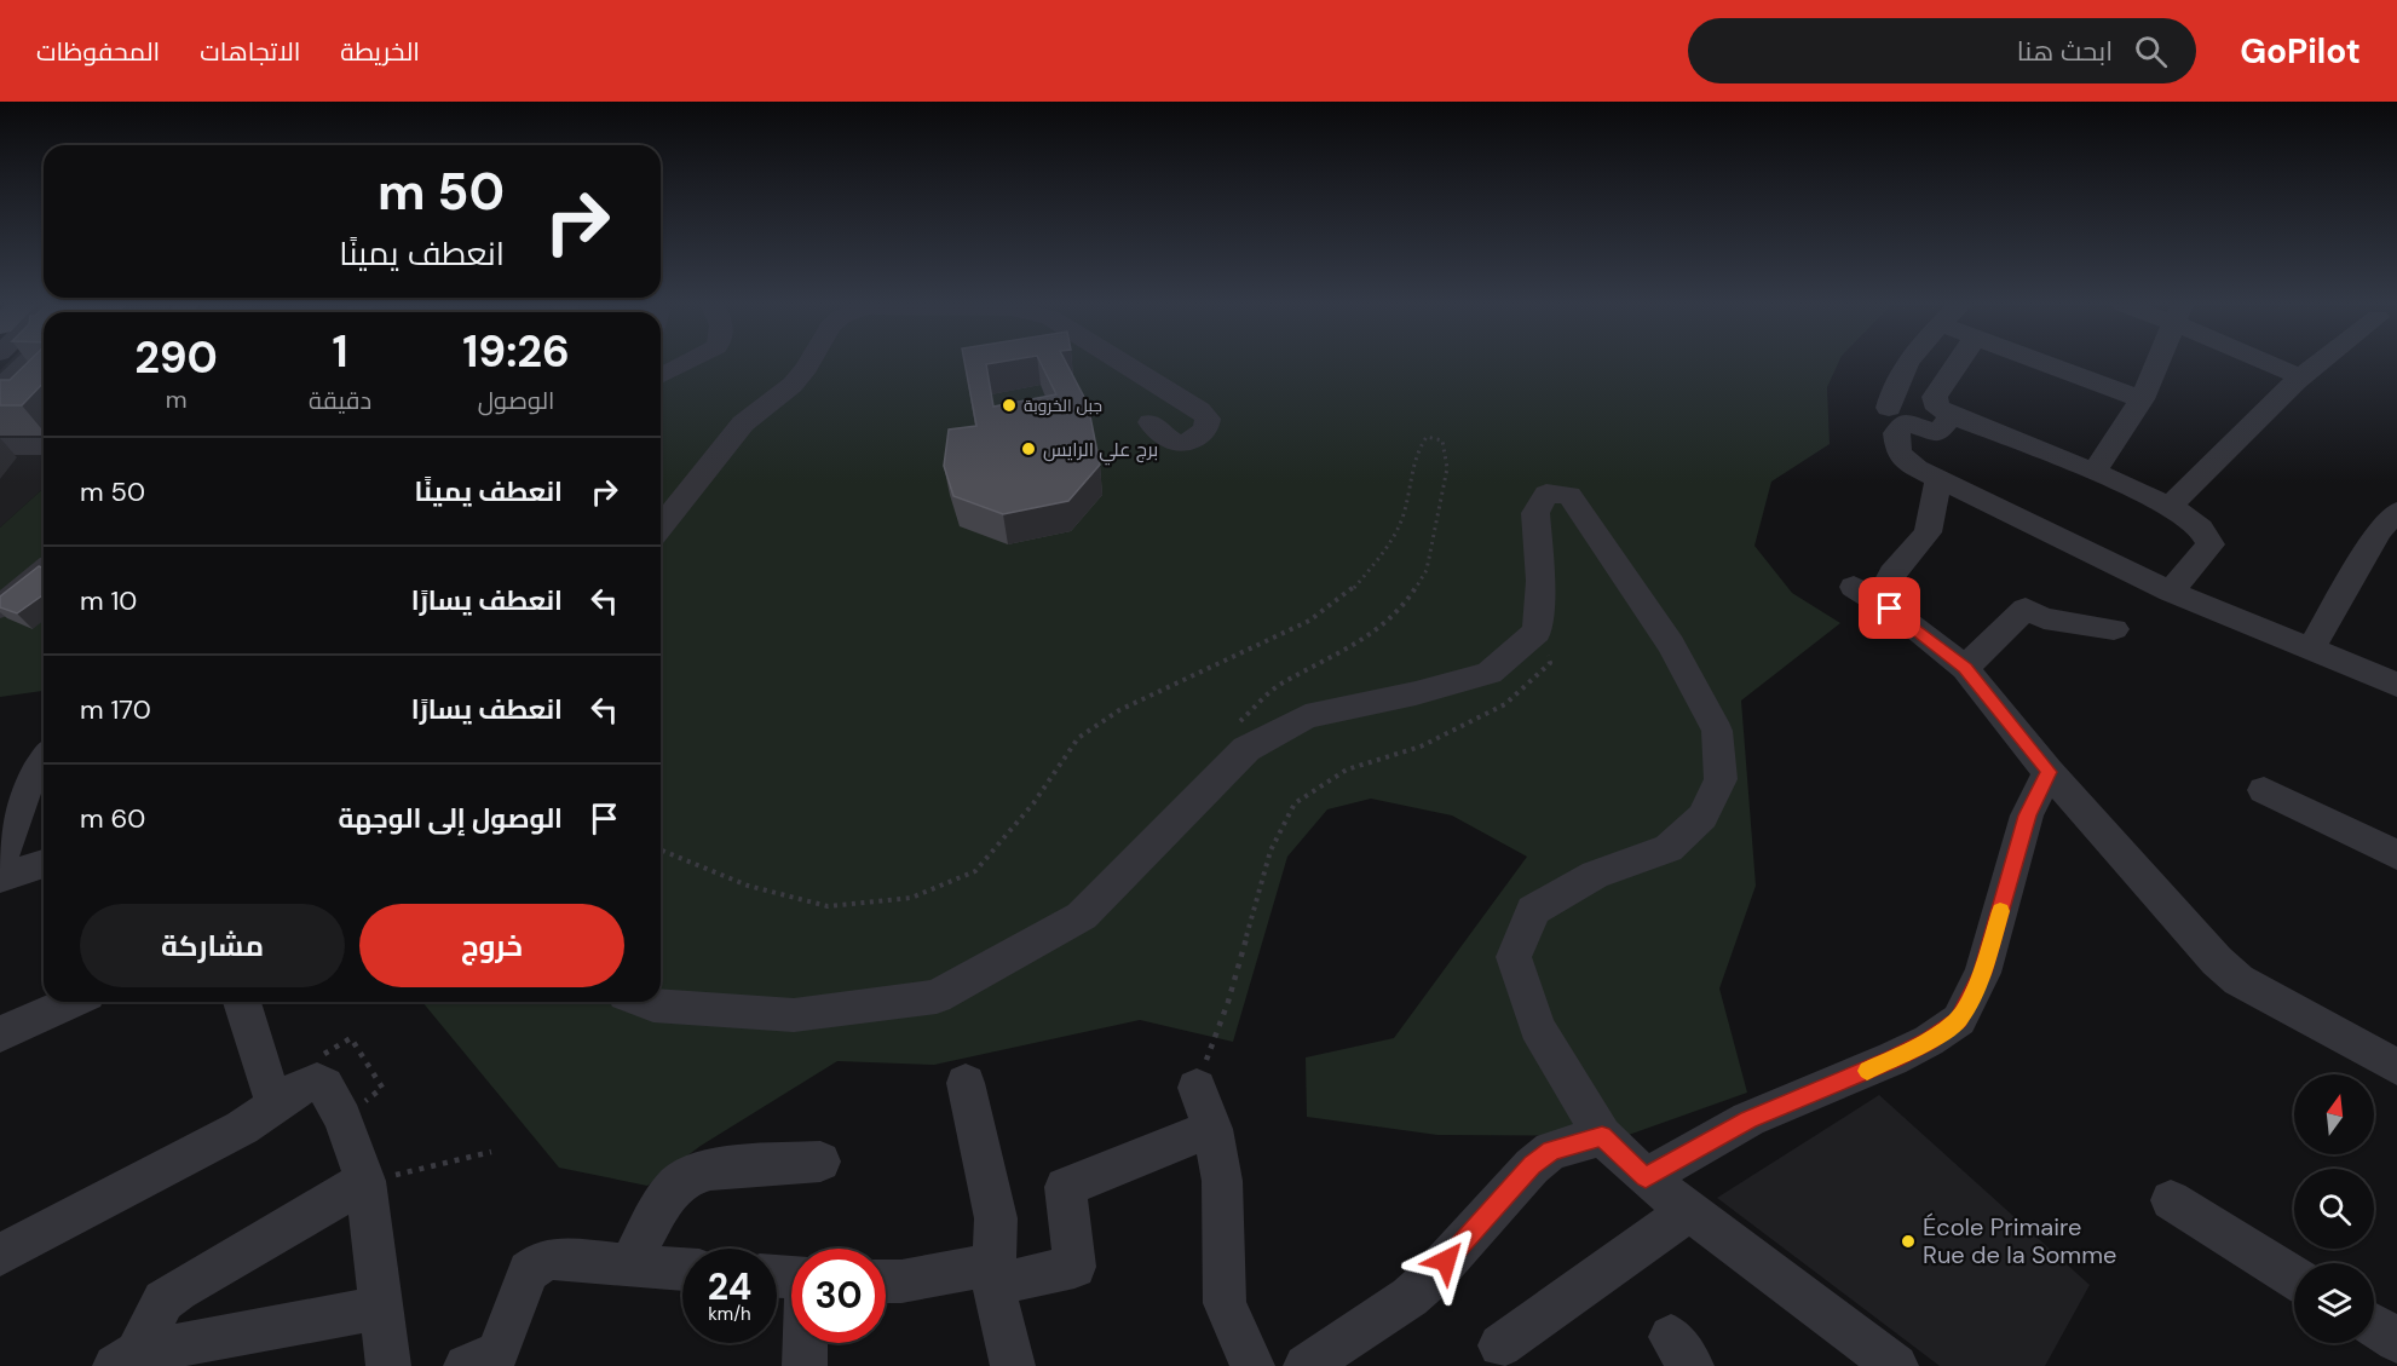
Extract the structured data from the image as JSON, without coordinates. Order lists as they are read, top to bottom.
{
  "places": ["جبل الخروبة", "برج علي الرايس", "École Primaire Rue de la Somme"],
  "north": "top",
  "page": {
    "header": "GoPilot",
    "search": "ابحث هنا",
    "nav": ["الخريطة", "الاتجاهات", "المحفوظات"],
    "turn": ["50 m", "انعطف يمينًا"],
    "eta": [
      "19:26",
      "الوصول",
      "1",
      "دقيقة",
      "290",
      "m"
    ],
    "list": [
      {
        "name": "انعطف يمينًا",
        "value": "50 m"
      },
      {
        "name": "انعطف يسارًا",
        "value": "10 m"
      },
      {
        "name": "انعطف يسارًا",
        "value": "170 m"
      },
      {
        "name": "الوصول إلى الوجهة",
        "value": "60 m"
      }
    ],
    "buttons": ["خروج", "مشاركة"],
    "speed": "24 km/h",
    "limit": "30"
  }
}
